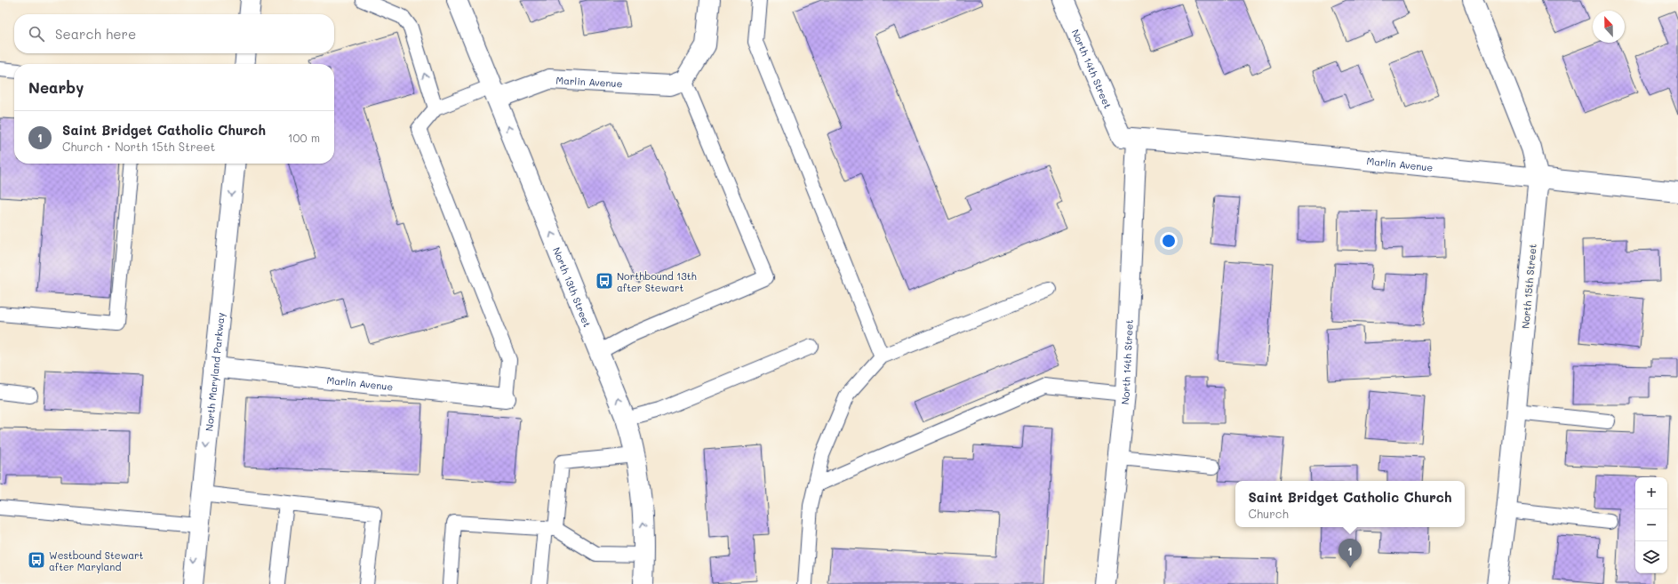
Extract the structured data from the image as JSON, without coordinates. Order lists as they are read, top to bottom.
{
  "streets": {
    "street": [
      "North 14th Street",
      "Marlin Avenue",
      "North 15th Street",
      "North 13th Street",
      "North Maryland Parkway"
    ]
  },
  "crossings": [
    ["North 14th Street", "Marlin Avenue"],
    ["Marlin Avenue", "North 15th Street"],
    ["Marlin Avenue", "North 13th Street"],
    ["Marlin Avenue", "North Maryland Parkway"]
  ],
  "one_way": ["North 13th Street", "North Maryland Parkway"],
  "places": {
    "bus stop": ["Northbound 13th after Stewart", "Westbound Stewart after Maryland"]
  },
  "north": "top",
  "page": {
    "search": "Search here",
    "heading": "Nearby",
    "list": [
      {
        "mark": "1",
        "name": "Saint Bridget Catholic Church",
        "note": "Church · North 15th Street",
        "value": "100 m"
      }
    ],
    "map_buttons": ["+", "−"],
    "popup": ["Saint Bridget Catholic Church", "Church"],
    "pins": "1"
  }
}
